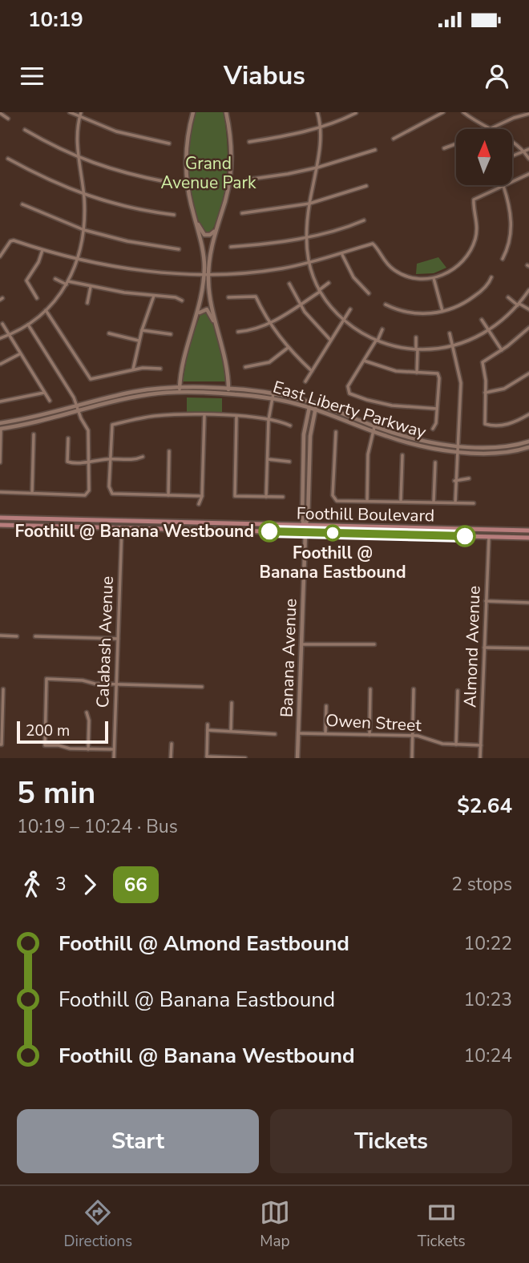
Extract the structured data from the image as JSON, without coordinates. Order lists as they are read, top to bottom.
{
  "streets": {
    "main road": ["Foothill Boulevard"],
    "street": [
      "East Liberty Parkway",
      "Calabash Avenue",
      "Almond Avenue",
      "Banana Avenue",
      "Owen Street"
    ]
  },
  "crossings": [
    ["East Liberty Parkway", "Banana Avenue"],
    ["Foothill Boulevard", "Calabash Avenue"],
    ["Foothill Boulevard", "Almond Avenue"],
    ["Foothill Boulevard", "Banana Avenue"],
    ["Almond Avenue", "Owen Street"],
    ["Banana Avenue", "Owen Street"]
  ],
  "parks": ["Grand Avenue Park"],
  "places": ["Foothill @ Banana Westbound", "Foothill @ Banana Eastbound"],
  "lines": ["bus line 66"],
  "scale_bar": "200 m",
  "north": "top",
  "page": {
    "status": "10:19",
    "header": "Viabus",
    "scale": "200 m",
    "heading": ["5 min", "10:19 – 10:24 · Bus", "$2.64"],
    "legs": ["3", "66", "2 stops"],
    "list": [
      {
        "name": "Foothill @ Almond Eastbound",
        "value": "10:22"
      },
      {
        "name": "Foothill @ Banana Eastbound",
        "value": "10:23"
      },
      {
        "name": "Foothill @ Banana Westbound",
        "value": "10:24"
      }
    ],
    "buttons": ["Start", "Tickets"],
    "tabs": ["Directions", "Map", "Tickets"]
  }
}
